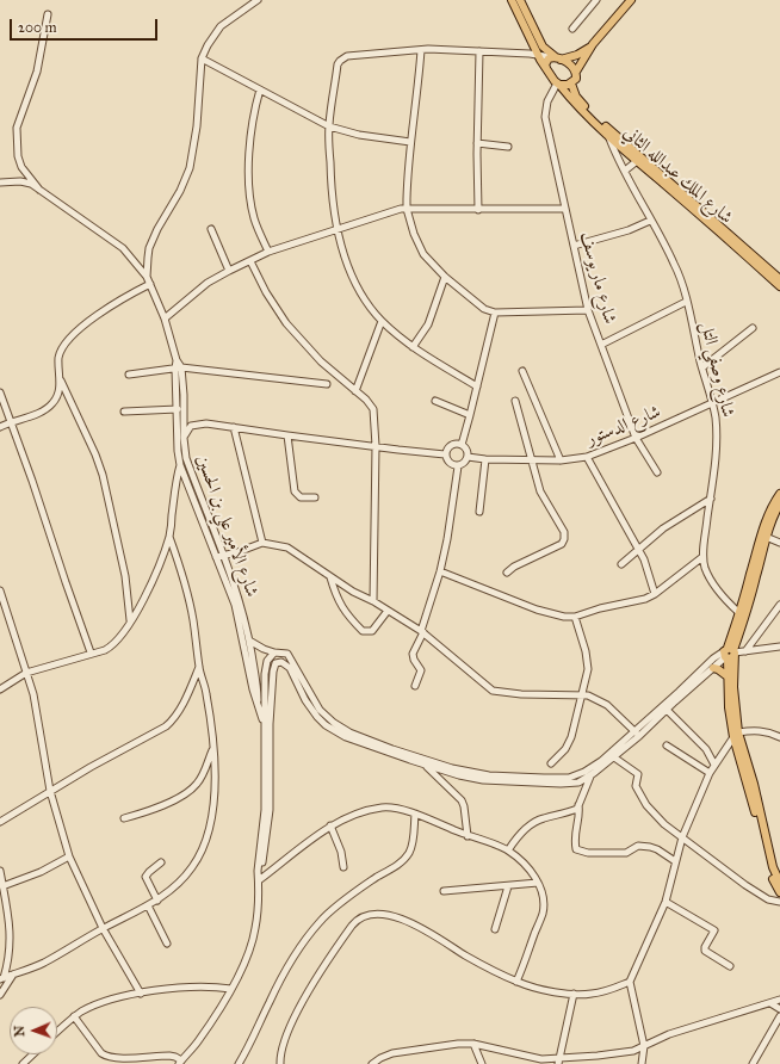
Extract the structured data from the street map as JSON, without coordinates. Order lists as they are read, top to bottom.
{
  "streets": {
    "main road": ["شارع الملك عبدالله الثاني"],
    "street": [
      "شارع مار يوسف",
      "شارع وصفي التل",
      "شارع الدستور",
      "شارع الأمير علي بن الحسين"
    ]
  },
  "crossings": [
    ["شارع الملك عبدالله الثاني", "شارع مار يوسف"],
    ["شارع الملك عبدالله الثاني", "شارع وصفي التل"],
    ["شارع مار يوسف", "شارع الدستور"],
    ["شارع وصفي التل", "شارع الدستور"]
  ],
  "scale_bar": "200 m",
  "north": "left"
}
